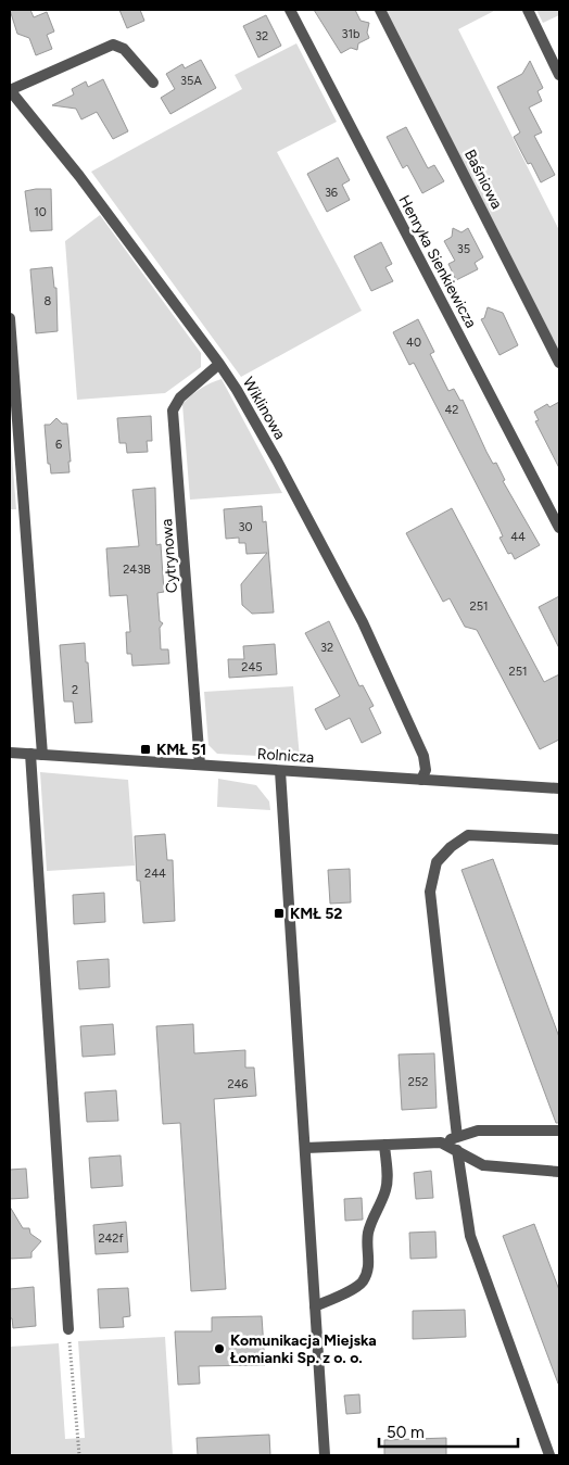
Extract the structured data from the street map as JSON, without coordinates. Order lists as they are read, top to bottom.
{
  "streets": {
    "street": [
      "Baśniowa",
      "Henryka Sienkiewicza",
      "Wiklinowa",
      "Cytrynowa",
      "Rolnicza"
    ]
  },
  "crossings": [
    ["Wiklinowa", "Cytrynowa"],
    ["Wiklinowa", "Rolnicza"],
    ["Cytrynowa", "Rolnicza"]
  ],
  "places": {
    "transit": ["KMŁ 51", "KMŁ 52"],
    "other": ["Komunikacja Miejska Łomianki Sp. z o. o."]
  },
  "house_numbers": [
    "31b",
    "32",
    "35A",
    "36",
    "10",
    "35",
    "8",
    "40",
    "42",
    "6",
    "30",
    "44",
    "243B",
    "251",
    "32",
    "245",
    "251",
    "2",
    "244",
    "252",
    "246",
    "242f"
  ],
  "scale_bar": "50 m"
}
